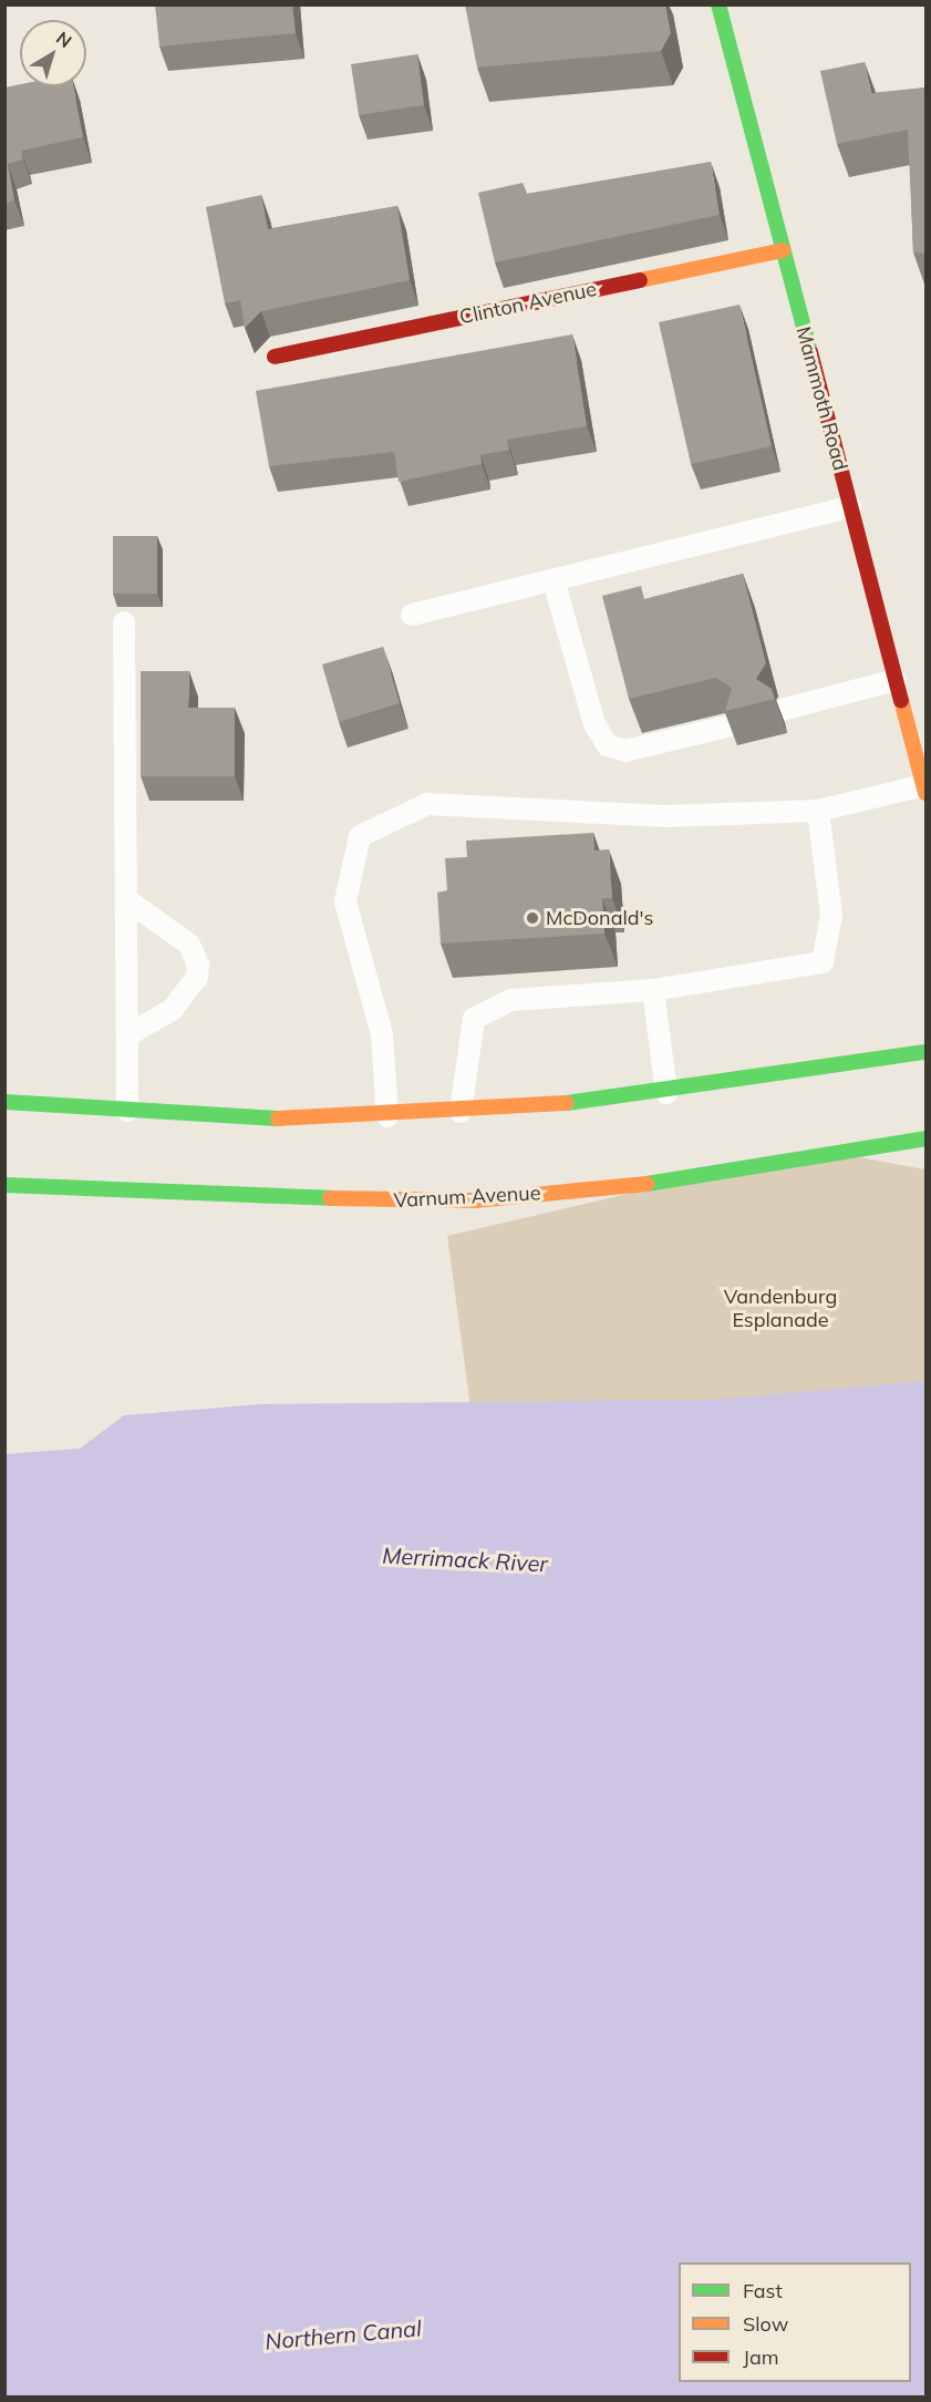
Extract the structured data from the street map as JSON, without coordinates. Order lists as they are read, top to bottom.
{
  "streets": {
    "main road": ["Clinton Avenue", "Mammoth Road", "Varnum Avenue"]
  },
  "crossings": [
    ["Clinton Avenue", "Mammoth Road"]
  ],
  "water": ["Merrimack River", "Northern Canal"],
  "parks": ["Vandenburg Esplanade"],
  "places": ["McDonald's"],
  "legend": ["Fast", "Slow", "Jam"],
  "north": "top right"
}
